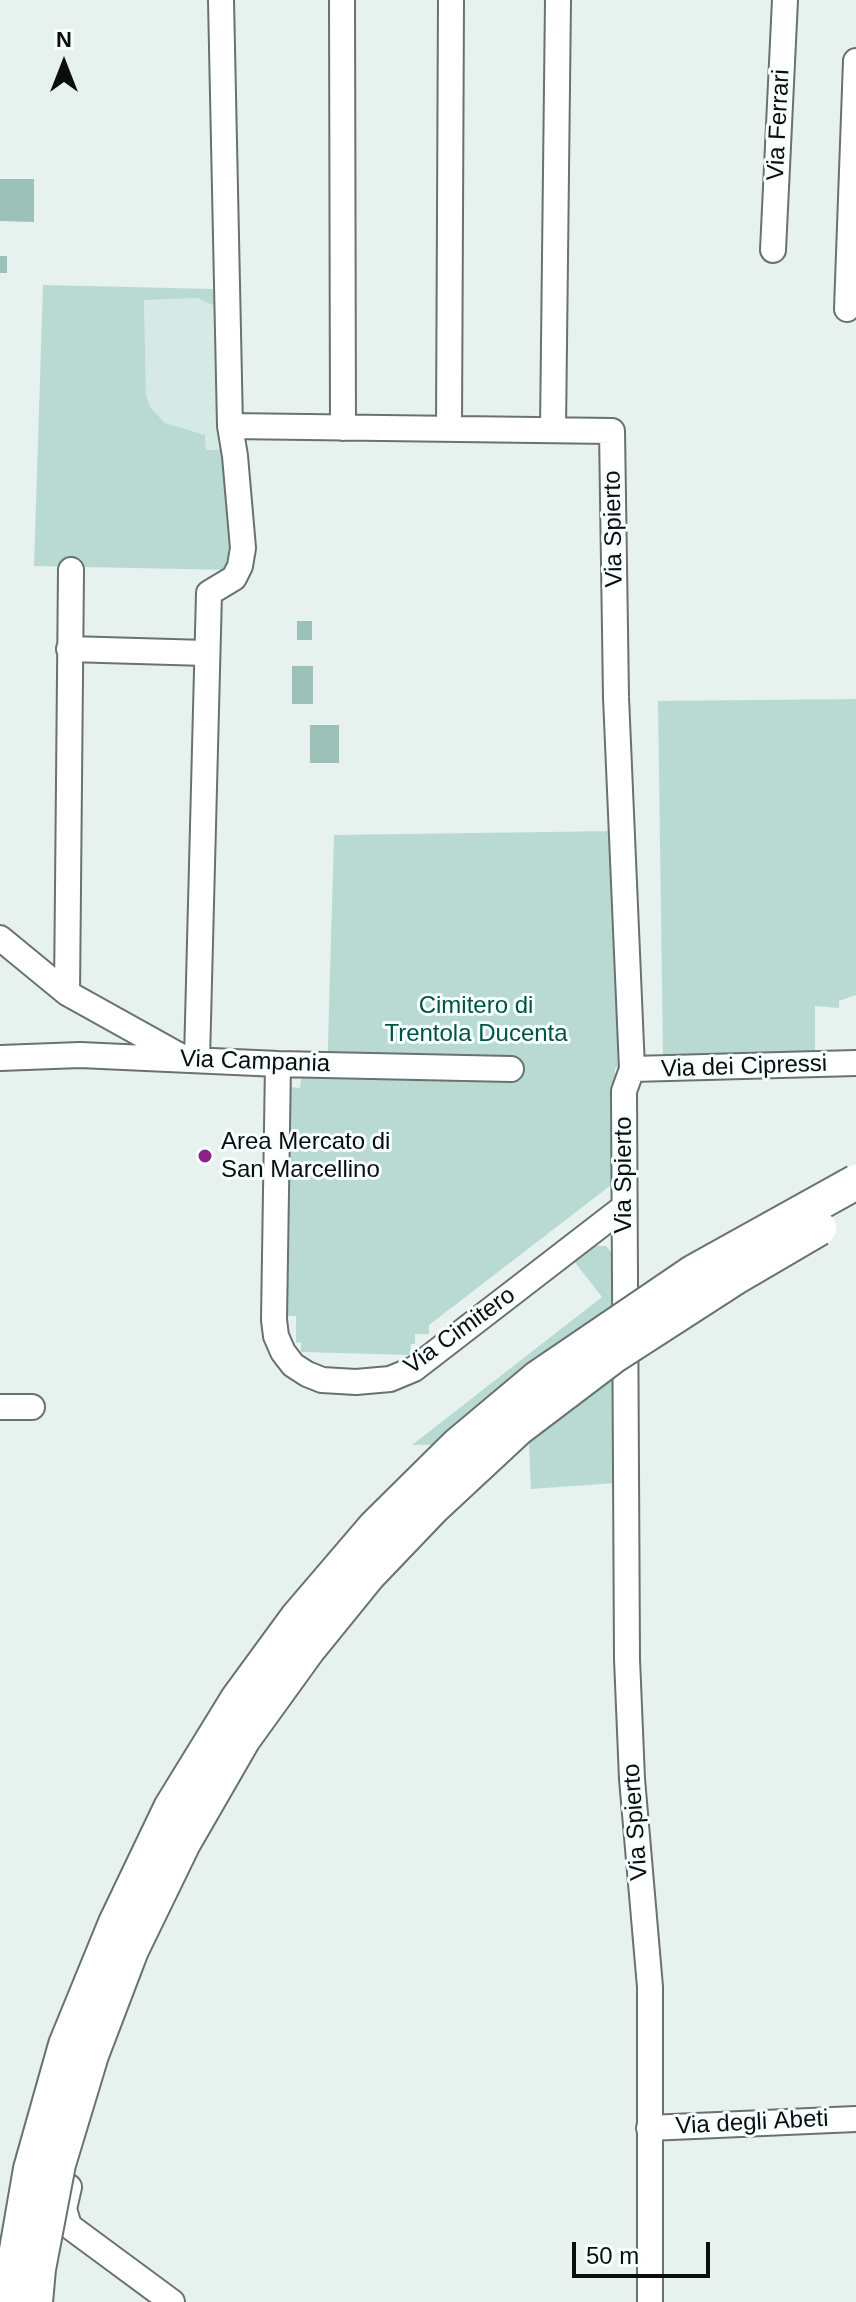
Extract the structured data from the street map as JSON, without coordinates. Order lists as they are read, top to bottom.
{
  "streets": {
    "street": [
      "Via Ferrari",
      "Via Spierto",
      "Via Campania",
      "Via dei Cipressi",
      "Via Cimitero",
      "Via degli Abeti"
    ]
  },
  "crossings": [
    ["Via Spierto", "Via dei Cipressi"],
    ["Via Spierto", "Via Cimitero"],
    ["Via Spierto", "Via degli Abeti"],
    ["Via Campania", "Via Cimitero"]
  ],
  "parks": ["Cimitero di Trentola Ducenta"],
  "places": ["Area Mercato di San Marcellino"],
  "scale_bar": "50 m",
  "north": "top"
}
